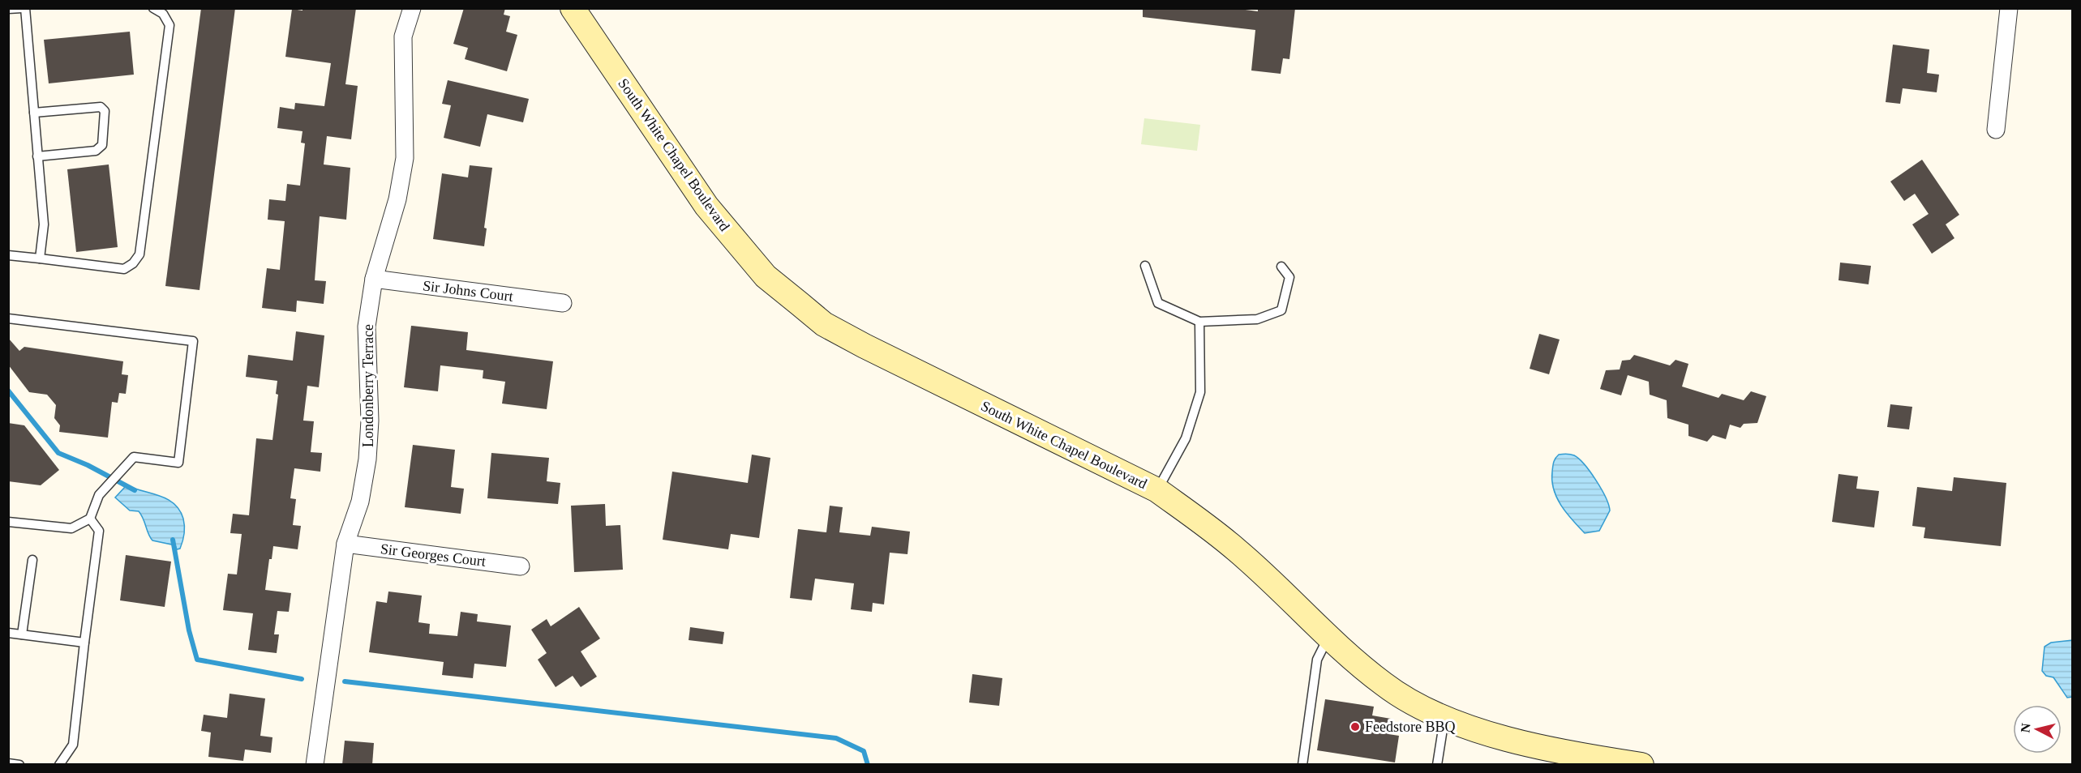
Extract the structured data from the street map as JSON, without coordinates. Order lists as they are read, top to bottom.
{
  "streets": {
    "main road": ["South White Chapel Boulevard"],
    "street": ["Sir Johns Court", "Londonberry Terrace", "Sir Georges Court"]
  },
  "crossings": [
    ["Sir Johns Court", "Londonberry Terrace"],
    ["Londonberry Terrace", "Sir Georges Court"]
  ],
  "places": ["Feedstore BBQ"],
  "north": "left"
}
